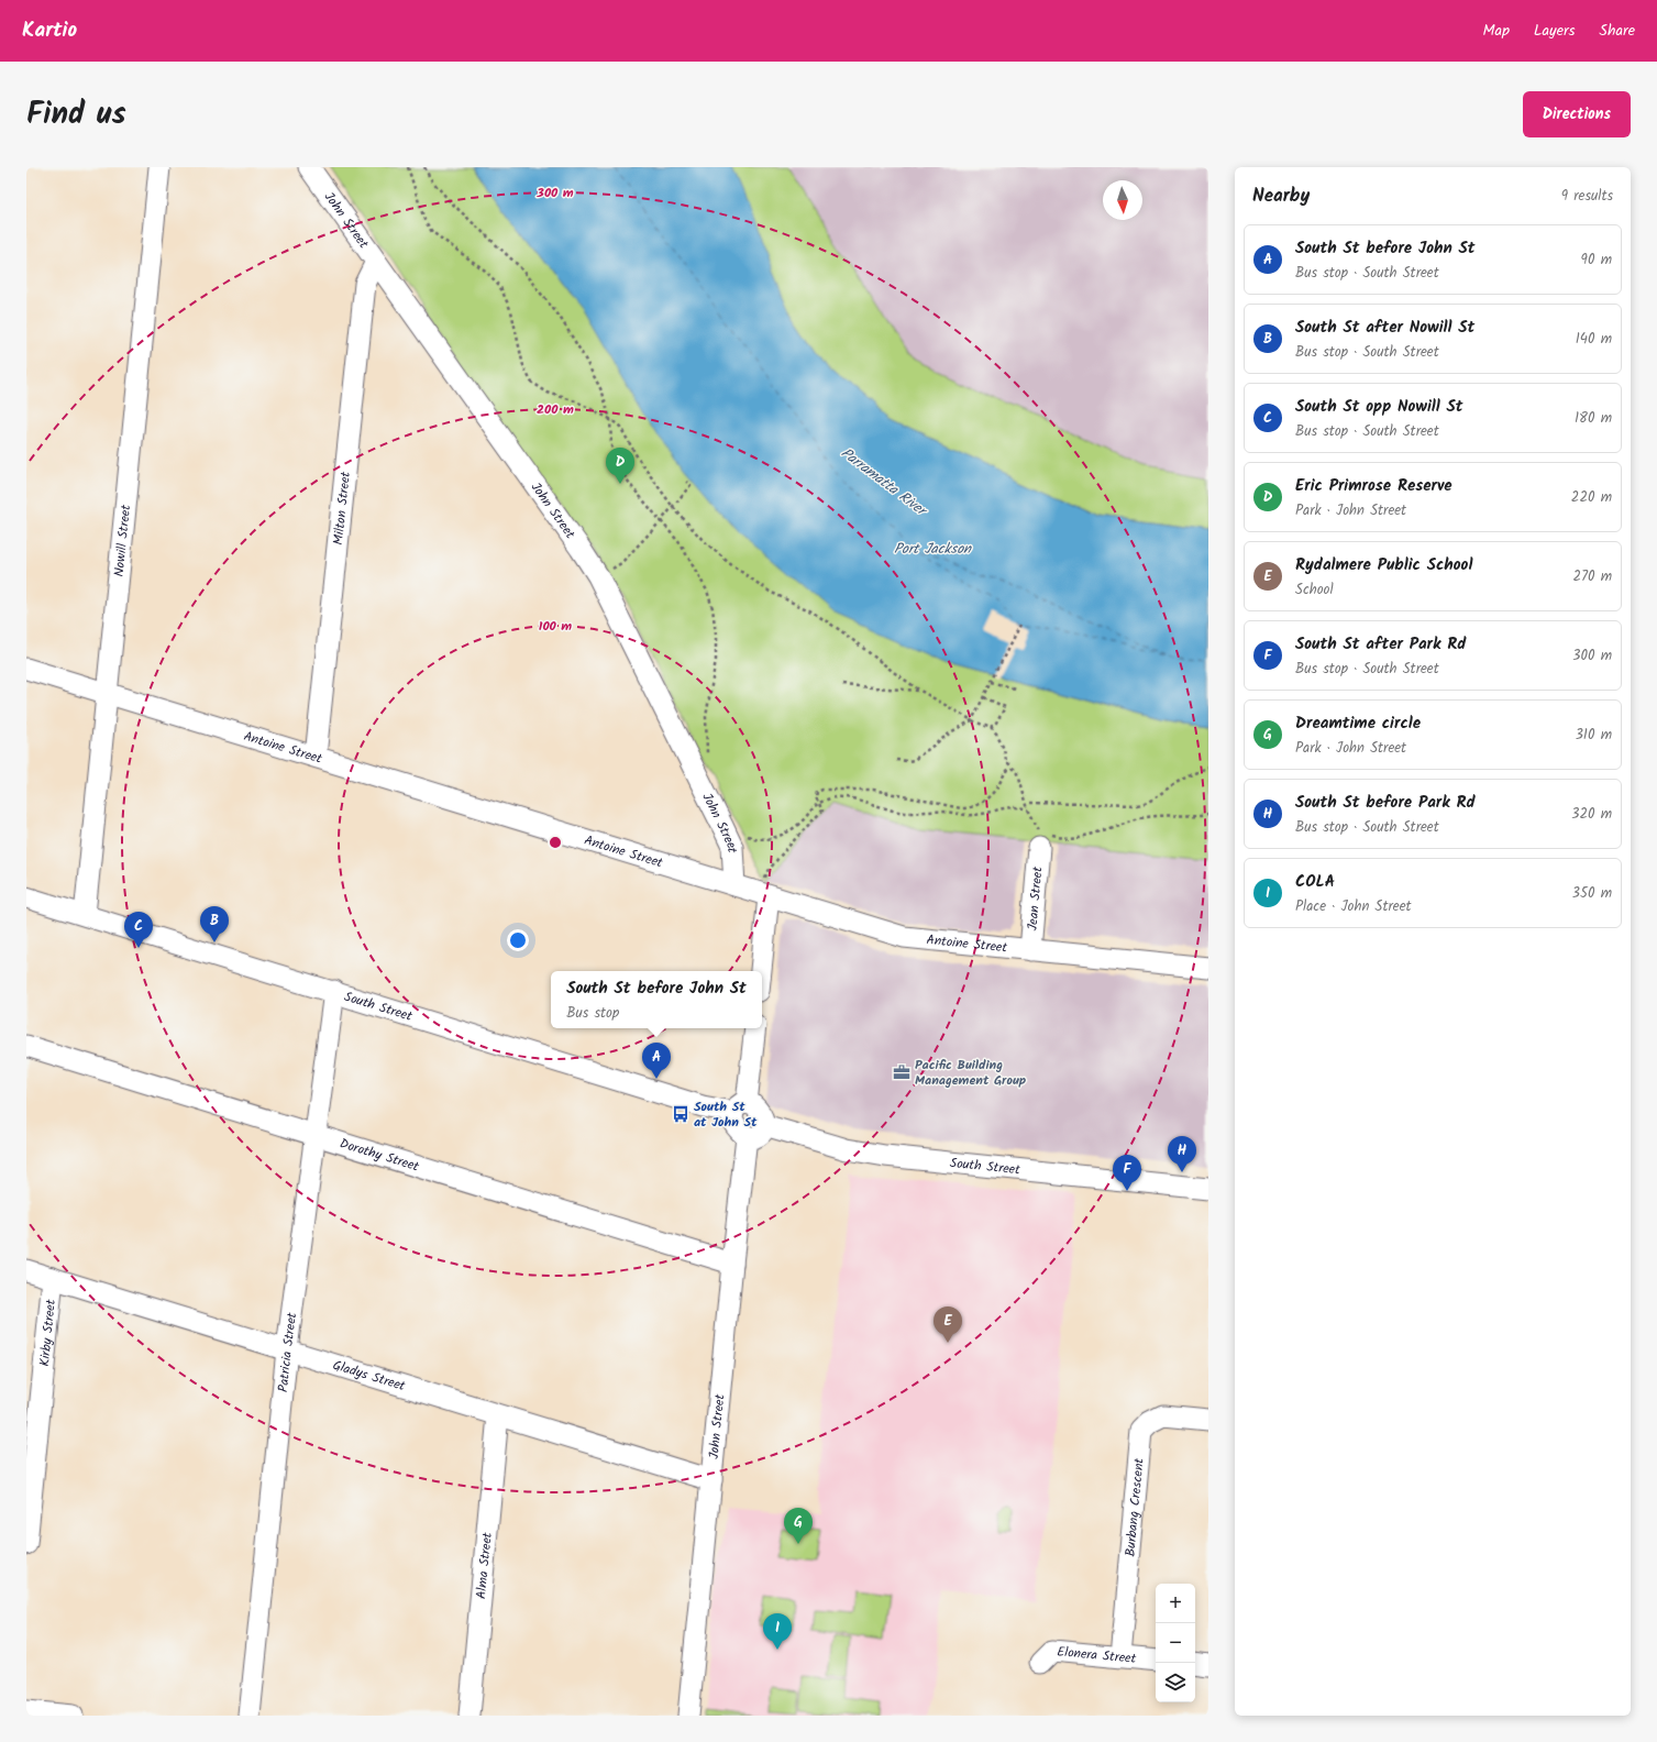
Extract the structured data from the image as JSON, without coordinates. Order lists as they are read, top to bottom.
{
  "streets": {
    "street": [
      "John Street",
      "Milton Street",
      "Nowill Street",
      "Antoine Street",
      "Jean Street",
      "South Street",
      "Dorothy Street",
      "Kirby Street",
      "Patricia Street",
      "Gladys Street",
      "Burbang Crescent",
      "Alma Street",
      "Elonera Street"
    ]
  },
  "crossings": [
    ["John Street", "Milton Street"],
    ["John Street", "Antoine Street"],
    ["John Street", "South Street"],
    ["John Street", "Dorothy Street"],
    ["John Street", "Gladys Street"],
    ["Milton Street", "Antoine Street"],
    ["Nowill Street", "Antoine Street"],
    ["Nowill Street", "South Street"],
    ["Antoine Street", "Jean Street"],
    ["South Street", "Patricia Street"],
    ["Dorothy Street", "Patricia Street"],
    ["Kirby Street", "Gladys Street"],
    ["Patricia Street", "Gladys Street"],
    ["Gladys Street", "Alma Street"],
    ["Burbang Crescent", "Elonera Street"]
  ],
  "water": ["Parramatta River", "Port Jackson"],
  "places": {
    "office": ["Pacific Building Management Group"],
    "bus stop": ["South St at John St"]
  },
  "north": "bottom",
  "page": {
    "header": "Kartio",
    "nav": ["Map", "Layers", "Share"],
    "title": "Find us",
    "buttons": "Directions",
    "heading": ["Nearby", "9 results"],
    "list": [
      {
        "mark": "A",
        "name": "South St before John St",
        "note": "Bus stop · South Street",
        "value": "90 m"
      },
      {
        "mark": "B",
        "name": "South St after Nowill St",
        "note": "Bus stop · South Street",
        "value": "140 m"
      },
      {
        "mark": "C",
        "name": "South St opp Nowill St",
        "note": "Bus stop · South Street",
        "value": "180 m"
      },
      {
        "mark": "D",
        "name": "Eric Primrose Reserve",
        "note": "Park · John Street",
        "value": "220 m"
      },
      {
        "mark": "E",
        "name": "Rydalmere Public School",
        "note": "School",
        "value": "270 m"
      },
      {
        "mark": "F",
        "name": "South St after Park Rd",
        "note": "Bus stop · South Street",
        "value": "300 m"
      },
      {
        "mark": "G",
        "name": "Dreamtime circle",
        "note": "Park · John Street",
        "value": "310 m"
      },
      {
        "mark": "H",
        "name": "South St before Park Rd",
        "note": "Bus stop · South Street",
        "value": "320 m"
      },
      {
        "mark": "I",
        "name": "COLA",
        "note": "Place · John Street",
        "value": "350 m"
      }
    ],
    "pins": [
      "D",
      "B",
      "C",
      "A",
      "H",
      "F",
      "E",
      "G",
      "I"
    ],
    "popup": ["South St before John St", "Bus stop"],
    "map_buttons": ["+", "−"]
  },
  "rings": ["300 m", "200 m", "100 m"]
}
